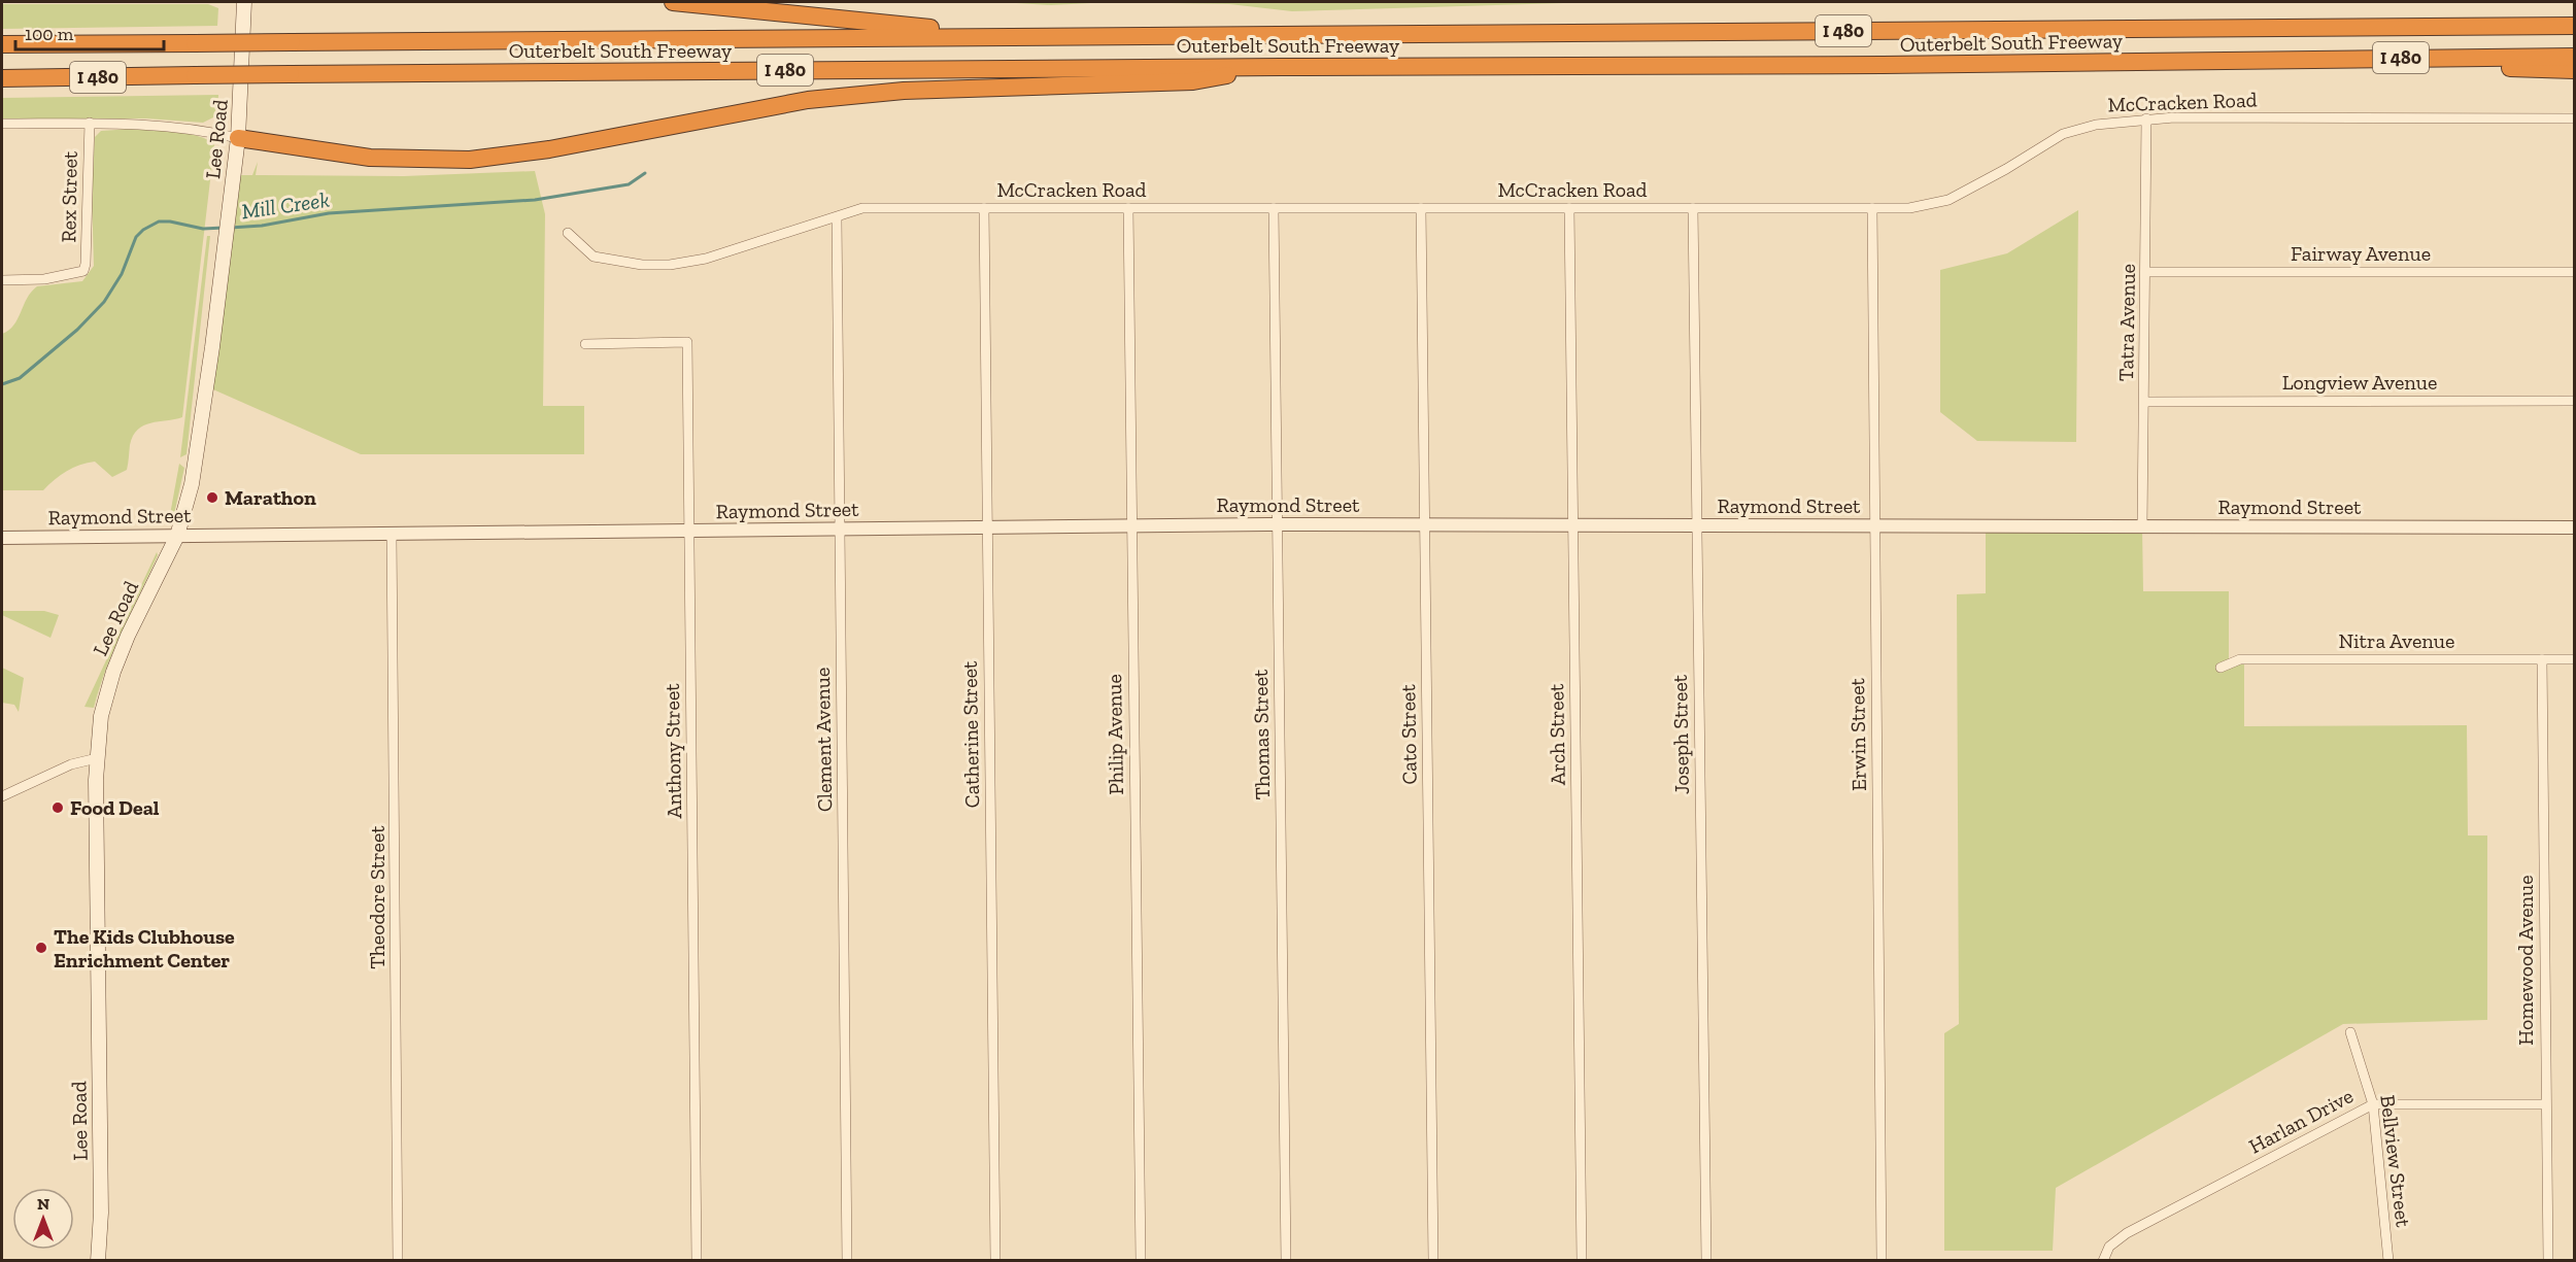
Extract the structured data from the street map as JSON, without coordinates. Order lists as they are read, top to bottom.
{
  "streets": {
    "highway": ["I 480", "Outerbelt South Freeway"],
    "main road": ["Lee Road"],
    "street": [
      "McCracken Road",
      "Rex Street",
      "Fairway Avenue",
      "Tatra Avenue",
      "Longview Avenue",
      "Raymond Street",
      "Nitra Avenue",
      "Catherine Street",
      "Philip Avenue",
      "Thomas Street",
      "Cato Street",
      "Arch Street",
      "Joseph Street",
      "Erwin Street",
      "Clement Avenue",
      "Anthony Street",
      "Theodore Street",
      "Homewood Avenue",
      "Harlan Drive",
      "Bellview Street"
    ]
  },
  "crossings": [
    ["McCracken Road", "Tatra Avenue"],
    ["McCracken Road", "Catherine Street"],
    ["McCracken Road", "Philip Avenue"],
    ["McCracken Road", "Thomas Street"],
    ["McCracken Road", "Cato Street"],
    ["McCracken Road", "Arch Street"],
    ["McCracken Road", "Joseph Street"],
    ["McCracken Road", "Erwin Street"],
    ["McCracken Road", "Clement Avenue"],
    ["Lee Road", "Raymond Street"],
    ["Fairway Avenue", "Tatra Avenue"],
    ["Tatra Avenue", "Longview Avenue"],
    ["Tatra Avenue", "Raymond Street"],
    ["Raymond Street", "Catherine Street"],
    ["Raymond Street", "Philip Avenue"],
    ["Raymond Street", "Thomas Street"],
    ["Raymond Street", "Cato Street"],
    ["Raymond Street", "Arch Street"],
    ["Raymond Street", "Joseph Street"],
    ["Raymond Street", "Erwin Street"],
    ["Raymond Street", "Clement Avenue"],
    ["Raymond Street", "Anthony Street"],
    ["Raymond Street", "Theodore Street"],
    ["Nitra Avenue", "Homewood Avenue"],
    ["Homewood Avenue", "Harlan Drive"],
    ["Harlan Drive", "Bellview Street"]
  ],
  "water": ["Mill Creek"],
  "places": ["Marathon", "Food Deal", "The Kids Clubhouse Enrichment Center"],
  "scale_bar": "100 m",
  "north": "top"
}
